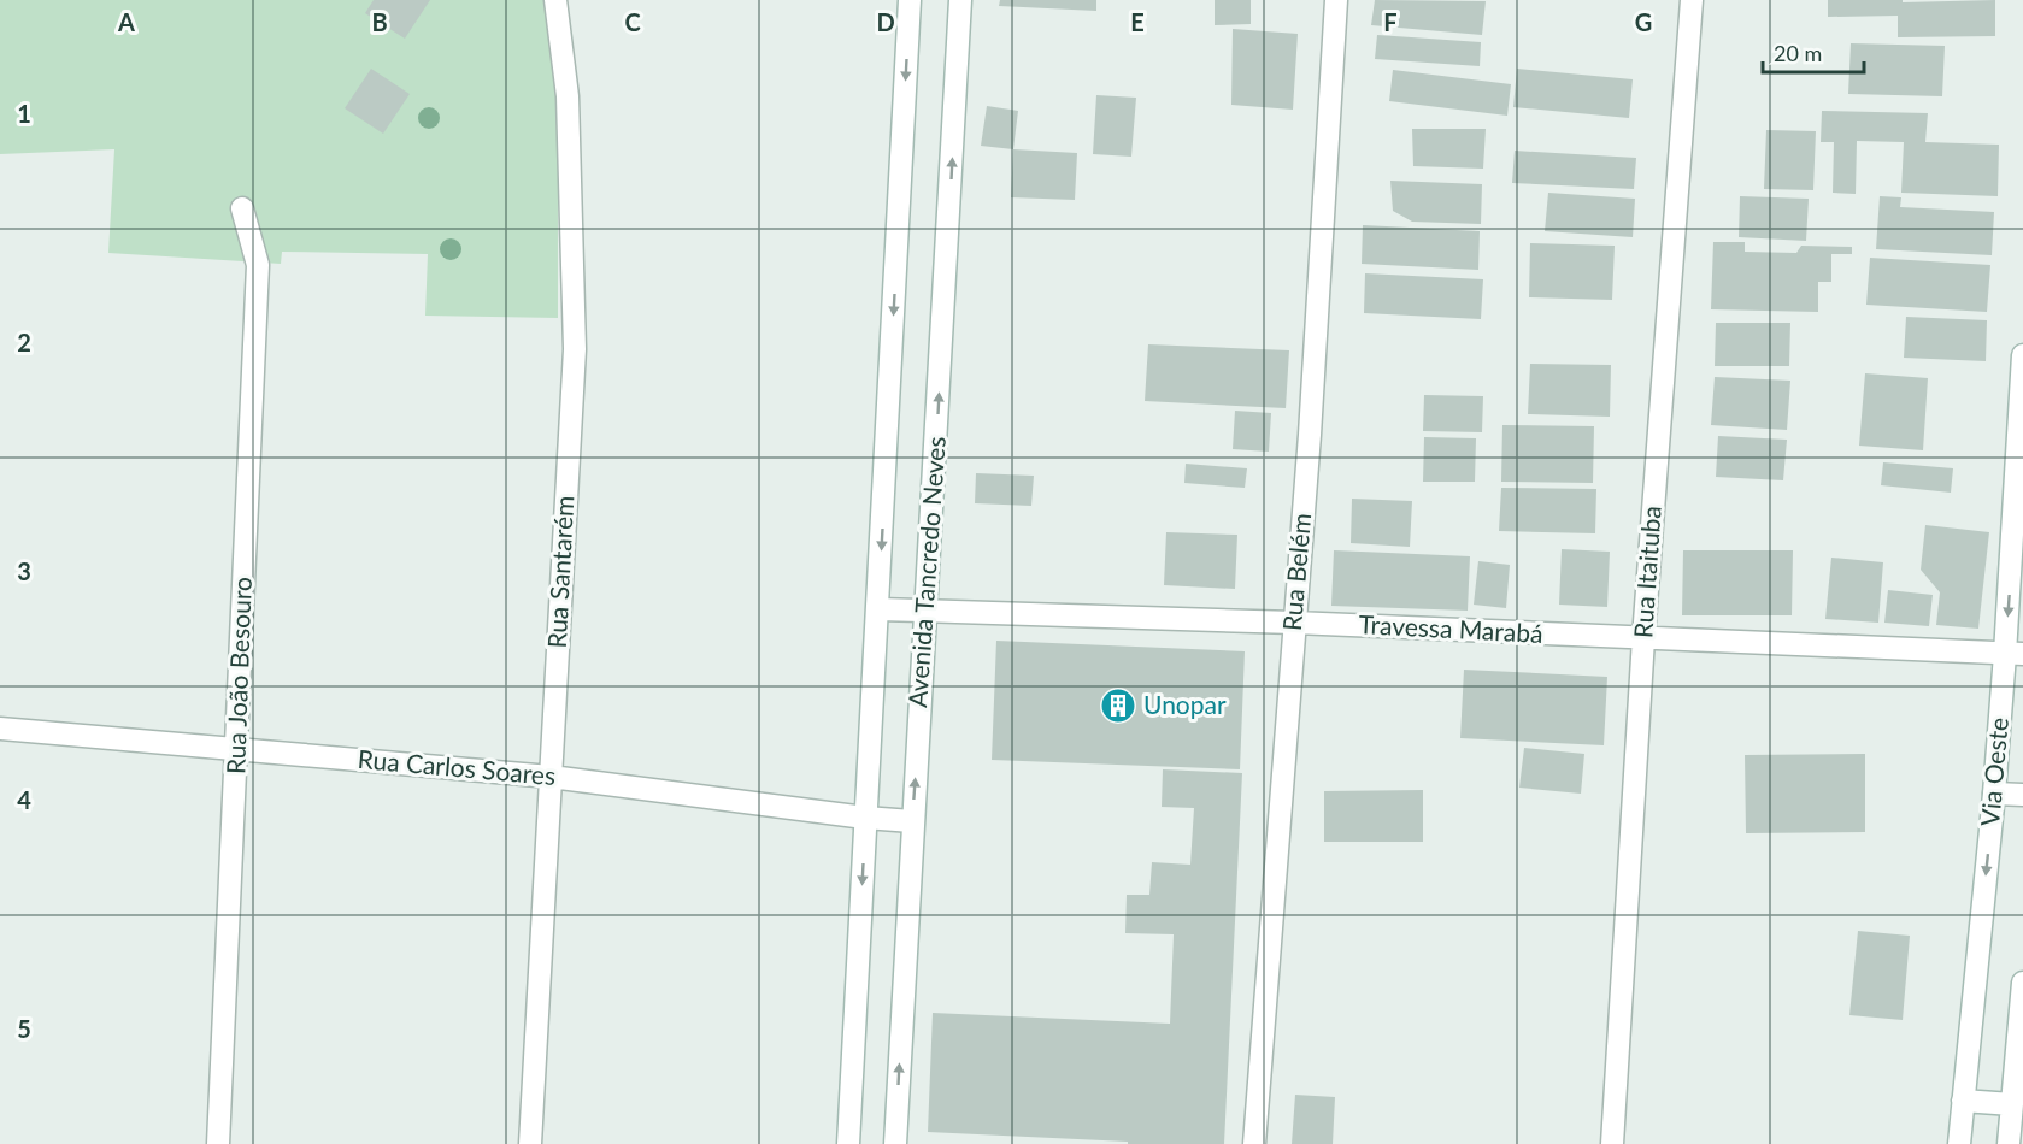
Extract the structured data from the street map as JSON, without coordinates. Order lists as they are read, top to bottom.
{
  "streets": {
    "street": [
      "Rua Santarém",
      "Avenida Tancredo Neves",
      "Rua Belém",
      "Rua Itaituba",
      "Travessa Marabá",
      "Rua João Besouro",
      "Rua Carlos Soares",
      "Via Oeste"
    ]
  },
  "crossings": [
    ["Rua Santarém", "Rua Carlos Soares"],
    ["Avenida Tancredo Neves", "Travessa Marabá"],
    ["Avenida Tancredo Neves", "Rua Carlos Soares"],
    ["Rua Belém", "Travessa Marabá"],
    ["Rua Itaituba", "Travessa Marabá"],
    ["Travessa Marabá", "Via Oeste"],
    ["Rua João Besouro", "Rua Carlos Soares"]
  ],
  "one_way": ["Via Oeste"],
  "places": {
    "building": ["Unopar"]
  },
  "scale_bar": "20 m",
  "grid": {
    "columns": [
      "A",
      "B",
      "C",
      "D",
      "E",
      "F",
      "G"
    ],
    "rows": [
      "1",
      "2",
      "3",
      "4",
      "5"
    ]
  }
}
